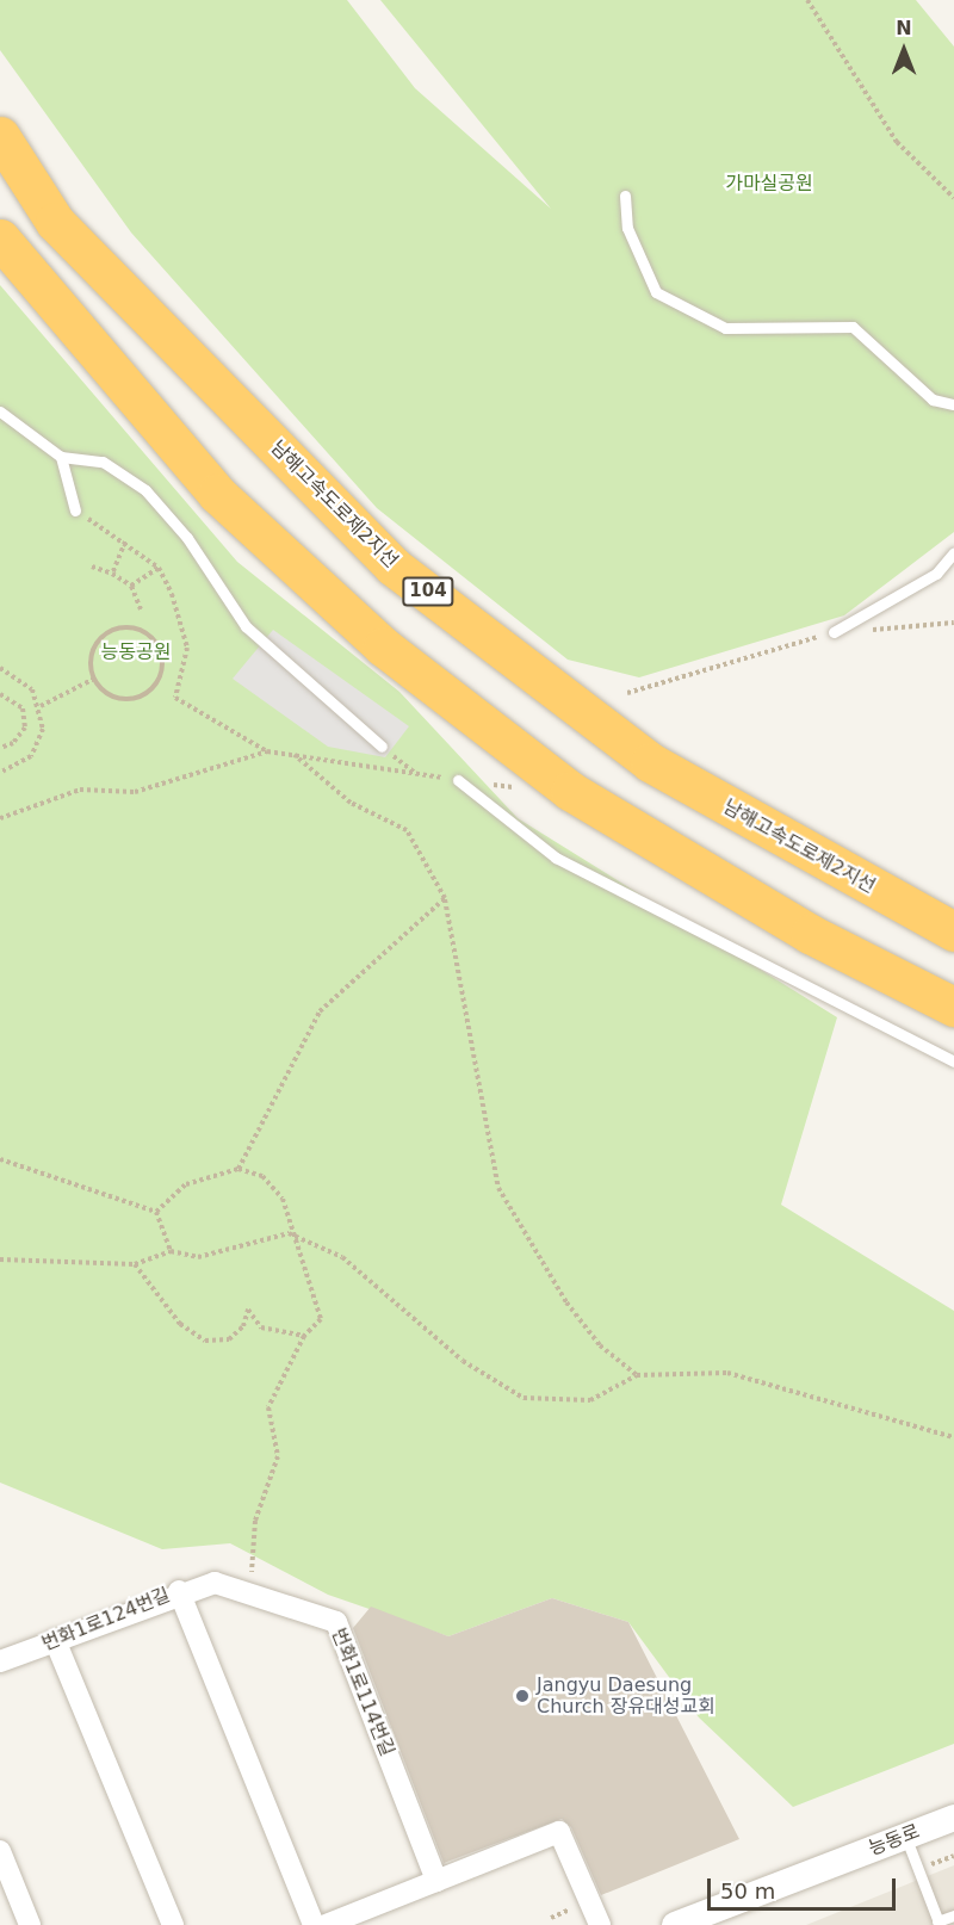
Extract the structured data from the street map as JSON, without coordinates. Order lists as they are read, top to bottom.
{
  "streets": {
    "highway": ["남해고속도로제2지선", "104"],
    "street": ["번화1로124번길", "번화1로114번길", "능동로"]
  },
  "crossings": [
    ["번화1로124번길", "번화1로114번길"]
  ],
  "parks": ["가마실공원", "능동공원"],
  "places": ["Jangyu Daesung Church 장유대성교회"],
  "scale_bar": "50 m",
  "north": "top"
}
